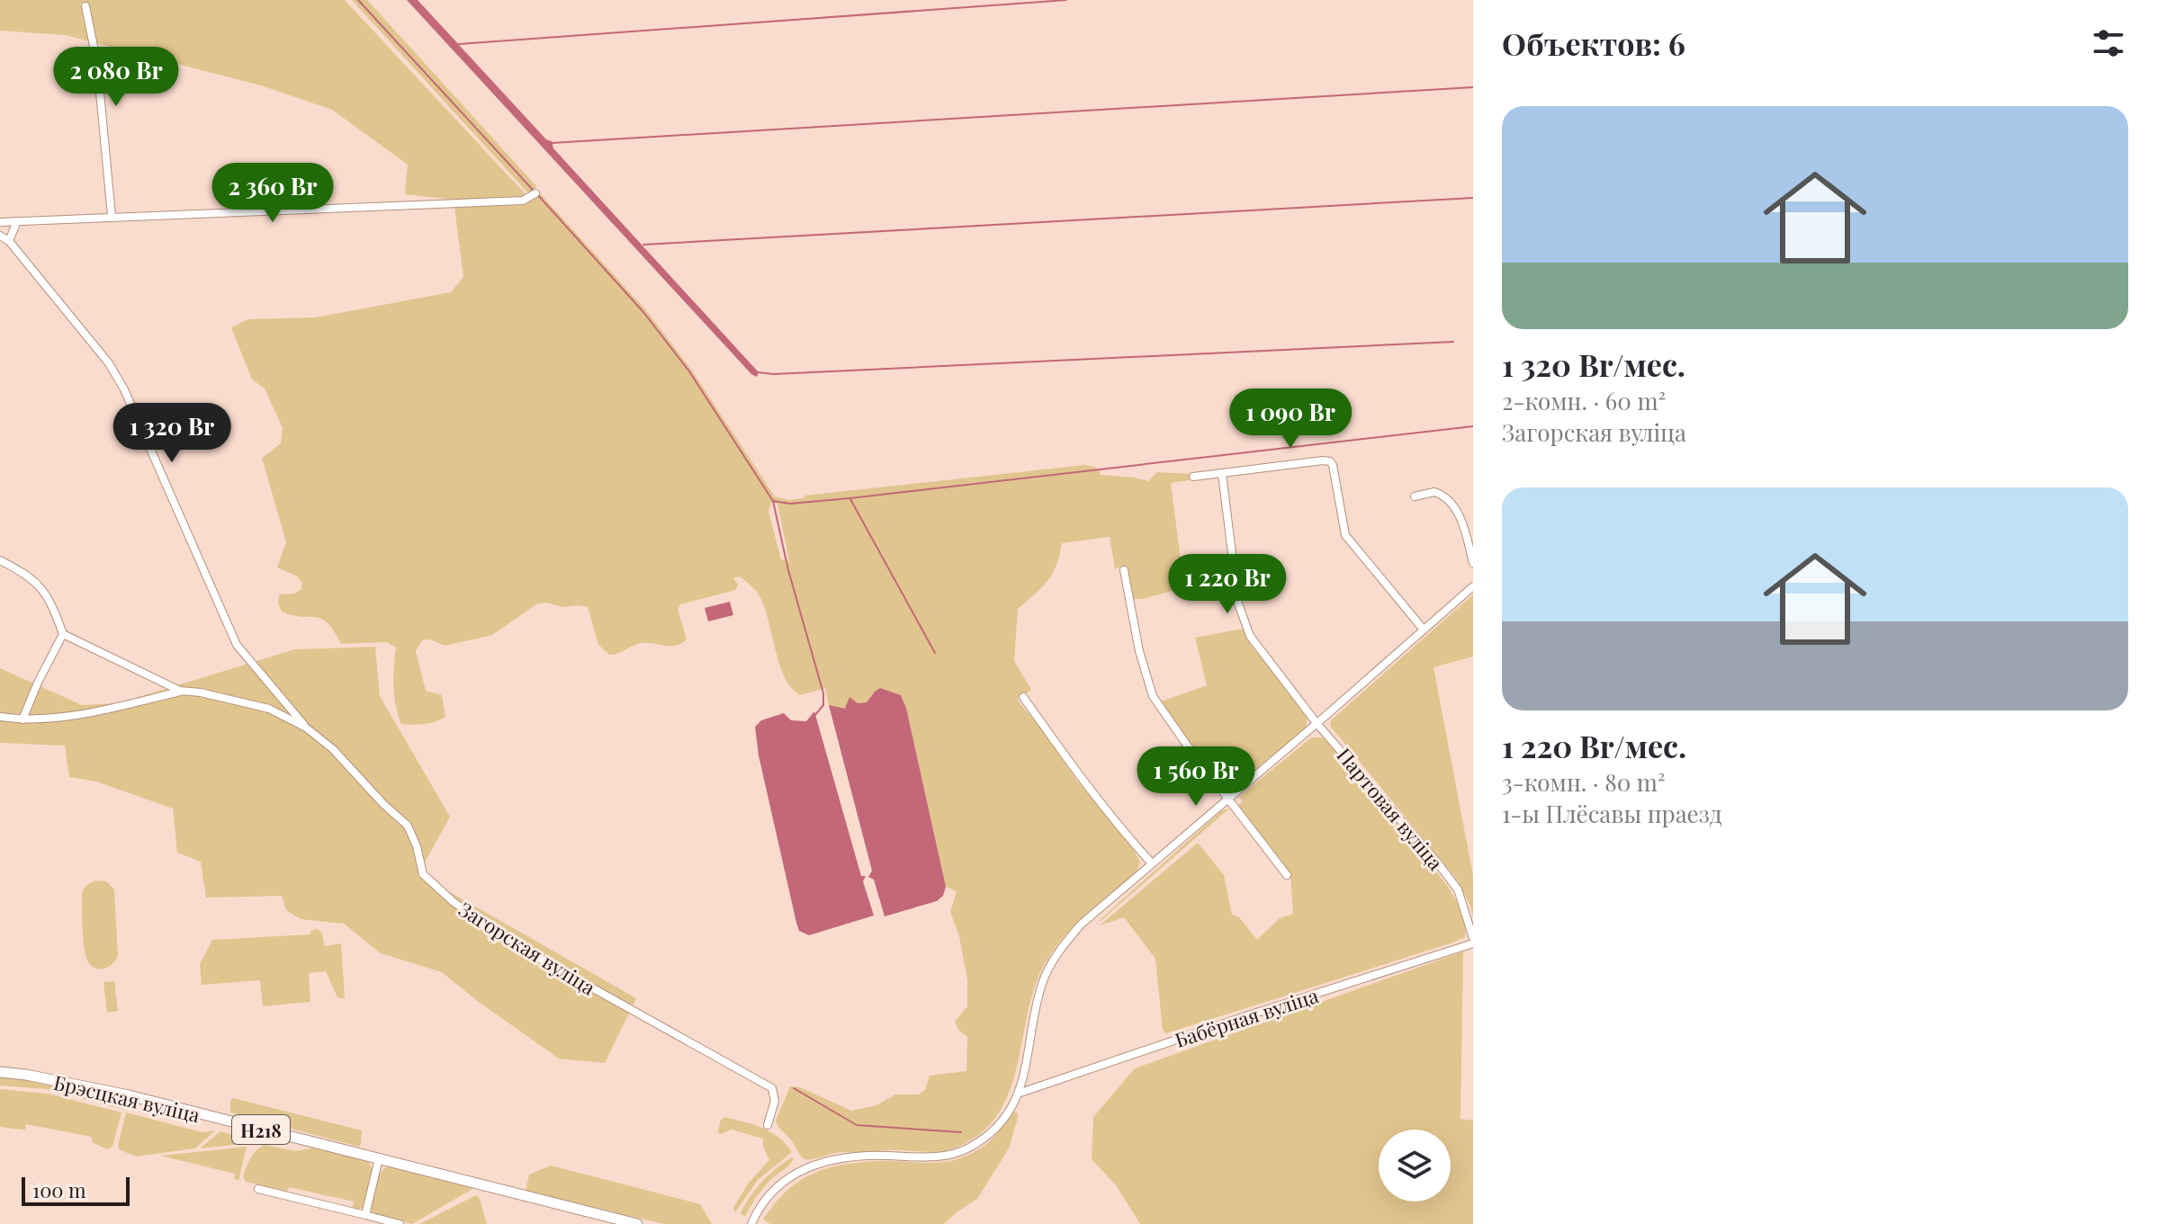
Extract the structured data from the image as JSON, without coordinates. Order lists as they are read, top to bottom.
{
  "streets": {
    "main road": ["Брэсцкая вуліца", "Н218"],
    "street": ["Партовая вуліца", "Загорская вуліца", "Бабёрная вуліца"]
  },
  "scale_bar": "100 m",
  "page": {
    "heading": "Объектов: 6",
    "price": [
      "2 080 Br",
      "2 360 Br",
      "1 090 Br",
      "1 320 Br",
      "1 220 Br",
      "1 560 Br"
    ],
    "list": [
      {
        "name": "1 320 Br/мес.",
        "note": "2-комн. · 60 m² · Загорская вуліца"
      },
      {
        "name": "1 220 Br/мес.",
        "note": "3-комн. · 80 m² · 1-ы Плёсавы праезд"
      }
    ],
    "scale": "100 m"
  }
}
